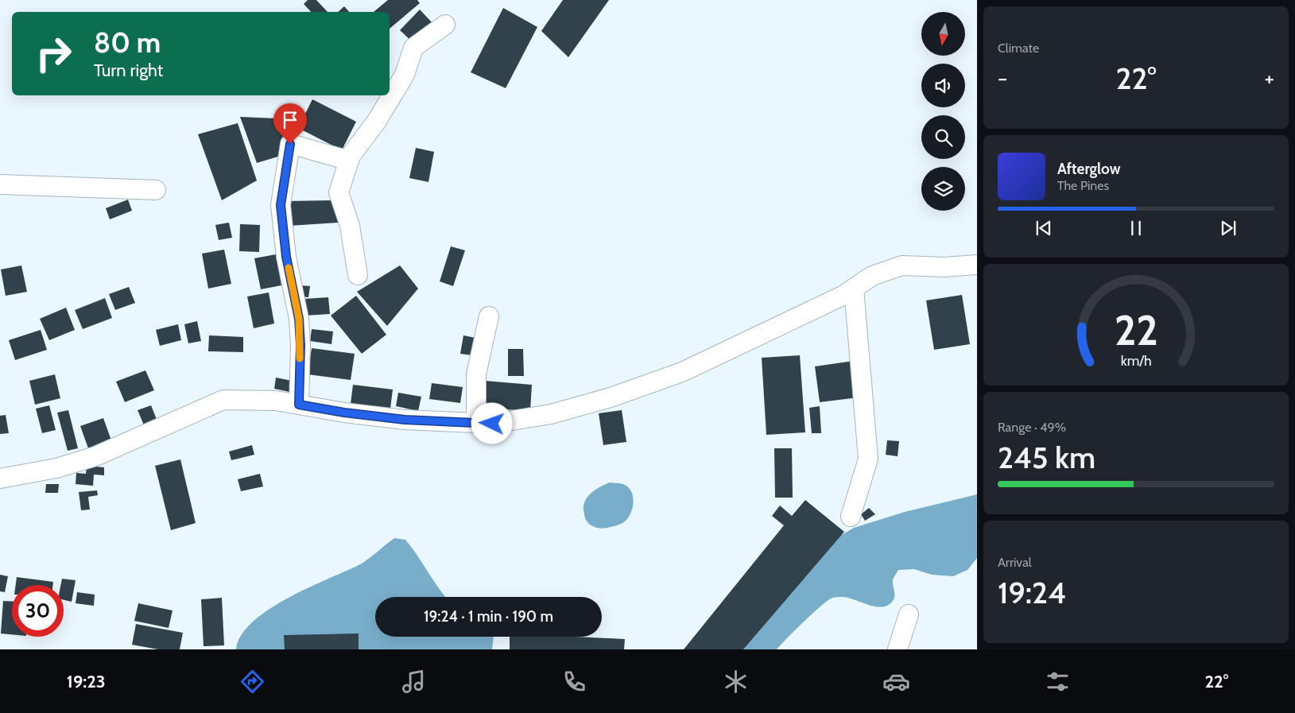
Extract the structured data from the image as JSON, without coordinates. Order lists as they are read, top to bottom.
{
  "north": "bottom",
  "page": {
    "tile": [
      "Climate",
      ["Range · 49%", "245 km"],
      ["Arrival", "19:24"]
    ],
    "turn": ["80 m", "Turn right"],
    "heat": ["−", "22°", "+"],
    "song": ["Afterglow", "The Pines"],
    "limit": "30",
    "trip": "19:24 · 1 min · 190 m",
    "tabs": ["19:23", "22°"],
    "gauge": ["22", "km/h"]
  }
}
